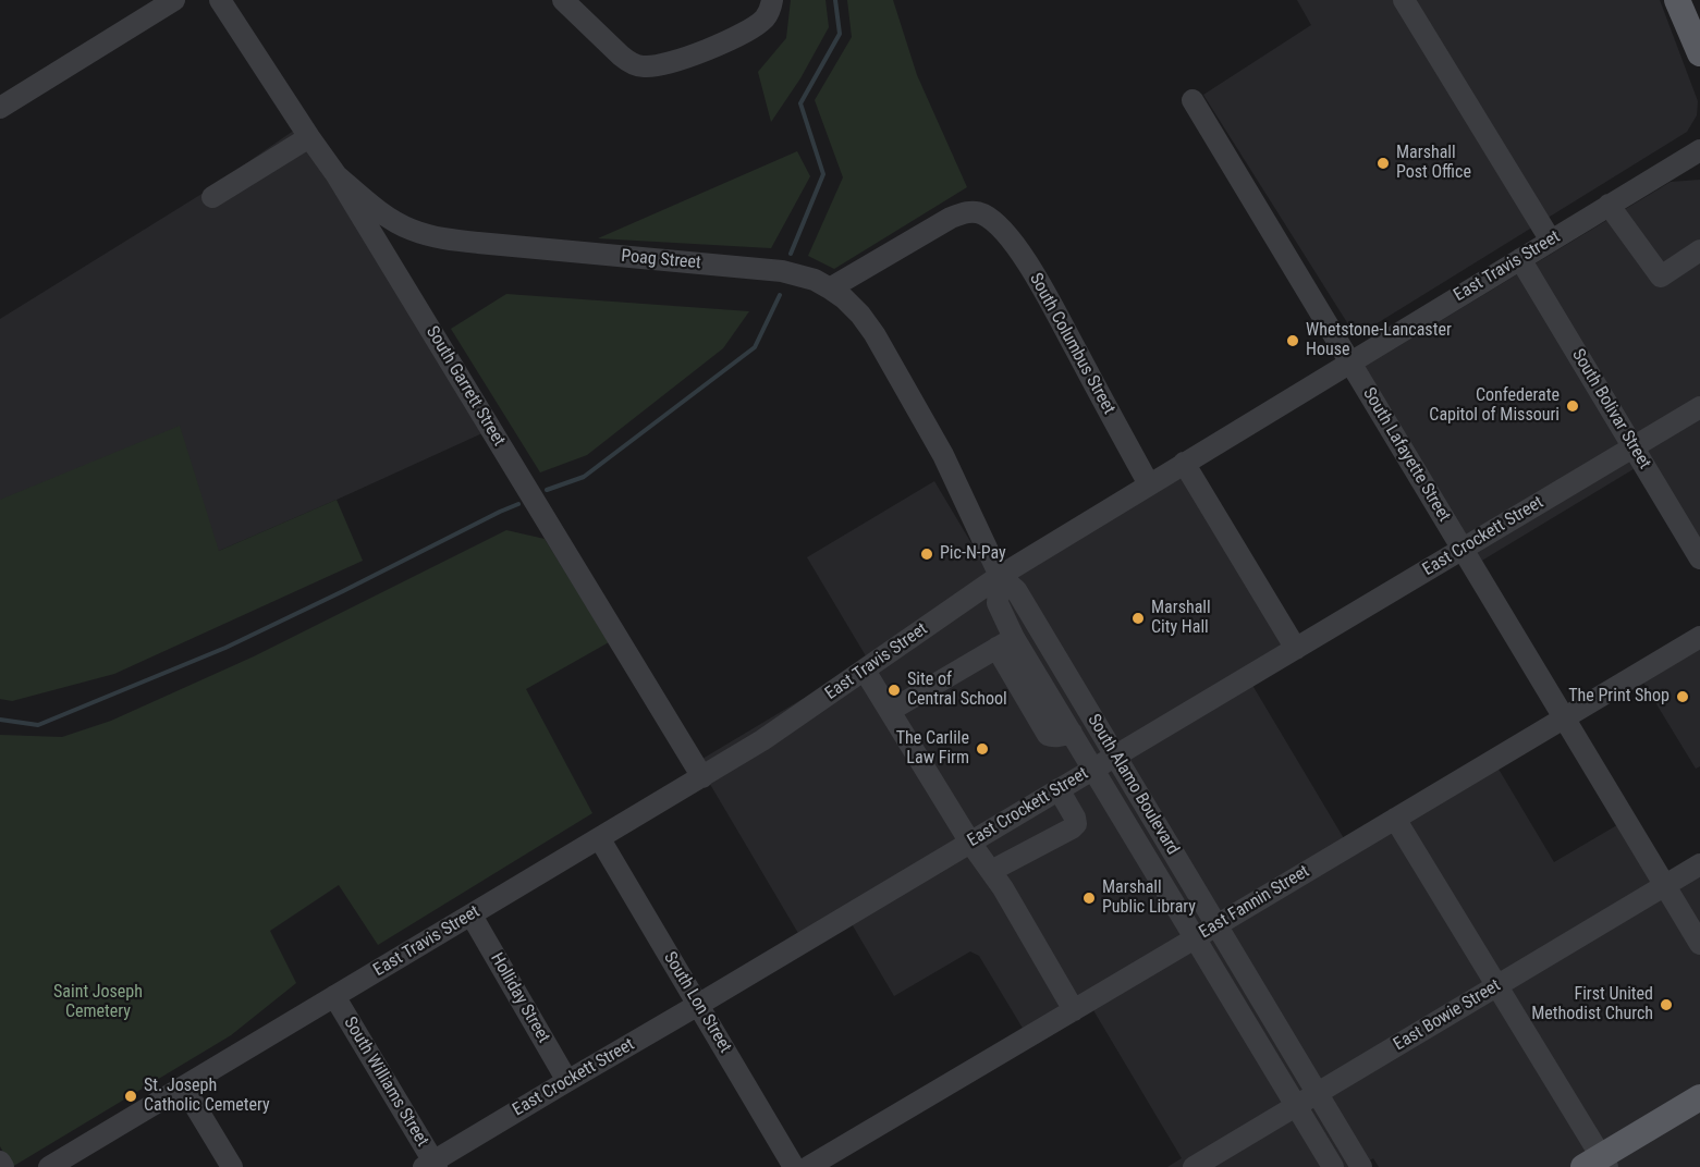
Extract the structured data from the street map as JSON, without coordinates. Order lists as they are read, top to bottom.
{
  "streets": {
    "street": [
      "Poag Street",
      "East Travis Street",
      "South Columbus Street",
      "South Garrett Street",
      "South Bolivar Street",
      "South Lafayette Street",
      "East Crockett Street",
      "South Alamo Boulevard",
      "East Fannin Street",
      "Holliday Street",
      "South Lon Street",
      "East Bowie Street",
      "South Williams Street"
    ]
  },
  "crossings": [
    ["Poag Street", "South Columbus Street"],
    ["Poag Street", "South Garrett Street"],
    ["Poag Street", "South Alamo Boulevard"],
    ["East Travis Street", "South Columbus Street"],
    ["East Travis Street", "South Garrett Street"],
    ["East Travis Street", "South Bolivar Street"],
    ["East Travis Street", "South Lafayette Street"],
    ["East Travis Street", "South Alamo Boulevard"],
    ["East Travis Street", "Holliday Street"],
    ["East Travis Street", "South Lon Street"],
    ["East Travis Street", "South Williams Street"],
    ["South Columbus Street", "South Alamo Boulevard"],
    ["South Bolivar Street", "East Crockett Street"],
    ["South Lafayette Street", "East Crockett Street"],
    ["South Lafayette Street", "East Fannin Street"],
    ["South Lafayette Street", "East Bowie Street"],
    ["East Crockett Street", "South Alamo Boulevard"],
    ["East Crockett Street", "Holliday Street"],
    ["East Crockett Street", "South Lon Street"],
    ["East Crockett Street", "South Williams Street"],
    ["South Alamo Boulevard", "East Fannin Street"],
    ["South Alamo Boulevard", "East Bowie Street"]
  ],
  "parks": ["Saint Joseph Cemetery"],
  "places": [
    "Marshall Post Office",
    "Whetstone-Lancaster House",
    "Confederate Capitol of Missouri",
    "Pic-N-Pay",
    "Marshall City Hall",
    "Site of Central School",
    "The Print Shop",
    "The Carlile Law Firm",
    "Marshall Public Library",
    "First United Methodist Church",
    "St. Joseph Catholic Cemetery"
  ]
}
